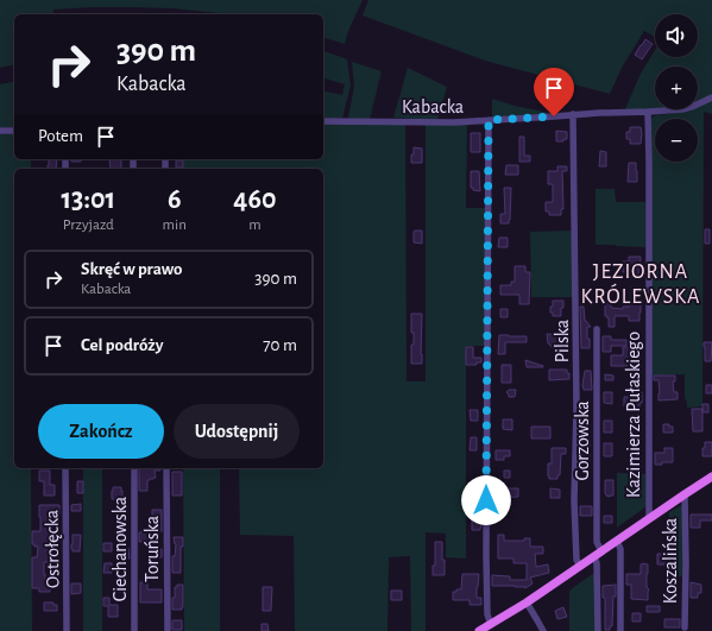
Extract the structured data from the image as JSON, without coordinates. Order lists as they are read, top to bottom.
{
  "streets": {
    "main road": ["Kazimierza Pułaskiego"],
    "street": [
      "Kabacka",
      "Pilska",
      "Gorzowska",
      "Ostrołęcka",
      "Ciechanowska",
      "Toruńska",
      "Koszalińska"
    ]
  },
  "crossings": [
    ["Kabacka", "Pilska"],
    ["Kabacka", "Kazimierza Pułaskiego"],
    ["Pilska", "Kazimierza Pułaskiego"],
    ["Kazimierza Pułaskiego", "Gorzowska"],
    ["Kazimierza Pułaskiego", "Koszalińska"]
  ],
  "districts": ["JEZIORNA KRÓLEWSKA"],
  "page": {
    "map_buttons": ["+", "−"],
    "turn": ["390 m", "Kabacka"],
    "then": "Potem",
    "eta": [
      "13:01",
      "Przyjazd",
      "6",
      "min",
      "460",
      "m"
    ],
    "list": [
      {
        "name": "Skręć w prawo",
        "note": "Kabacka",
        "value": "390 m"
      },
      {
        "name": "Cel podróży",
        "value": "70 m"
      }
    ],
    "buttons": ["Zakończ", "Udostępnij"]
  }
}
